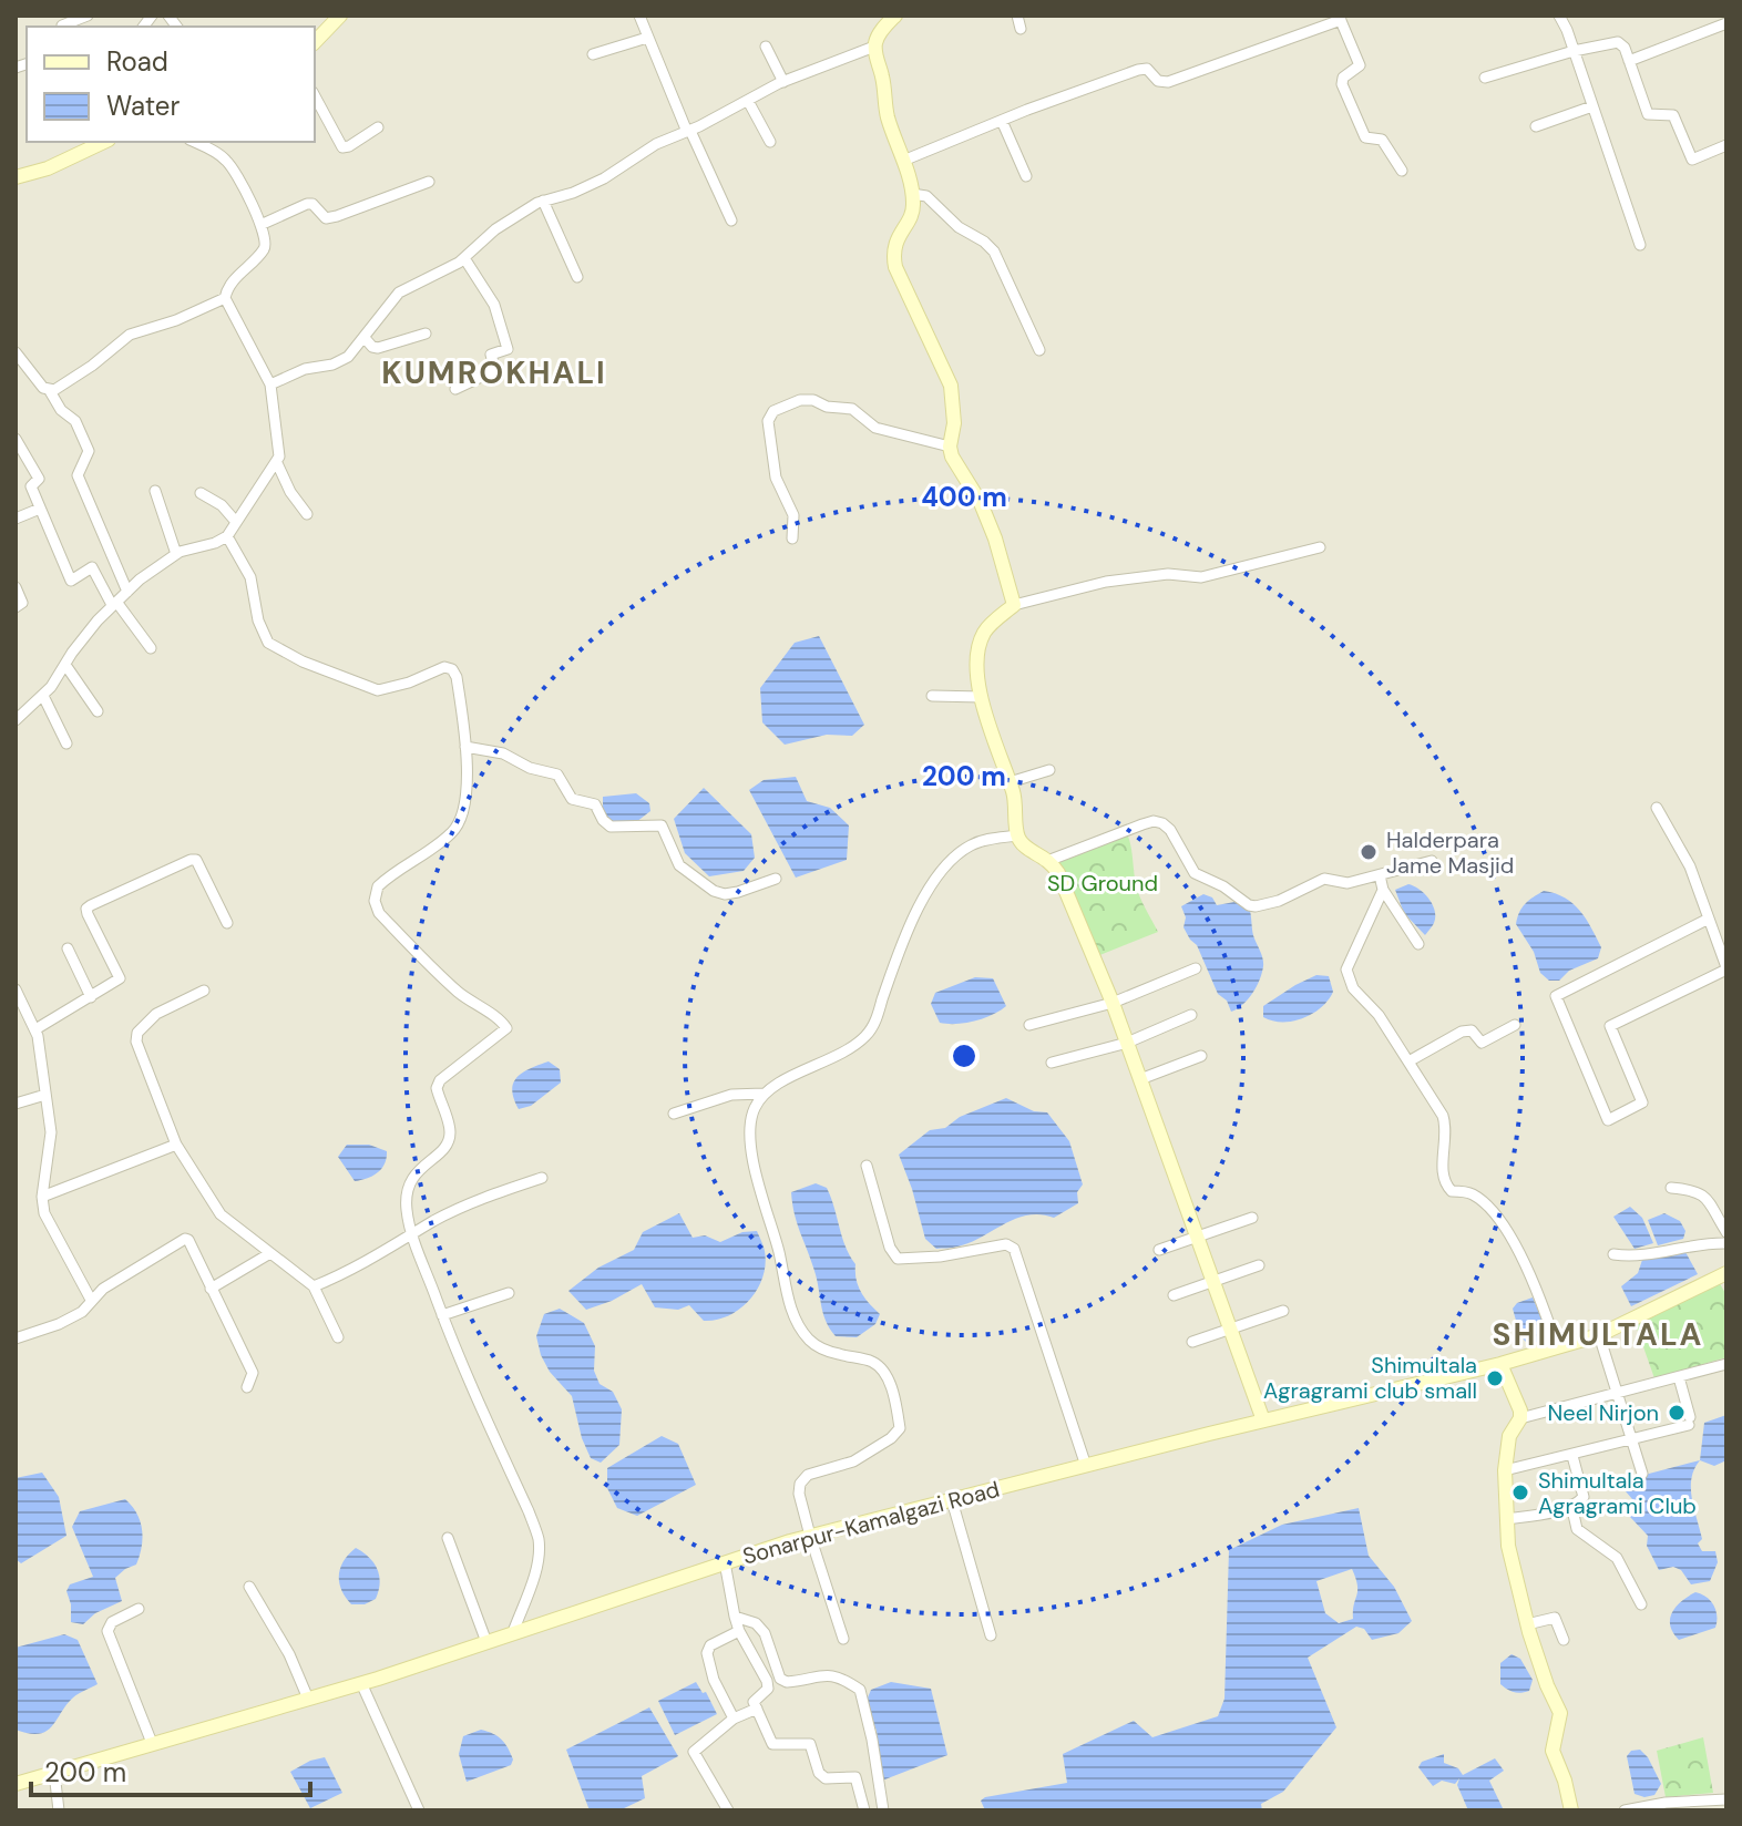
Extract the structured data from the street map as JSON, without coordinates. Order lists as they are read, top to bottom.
{
  "streets": {
    "street": ["Sonarpur-Kamalgazi Road"]
  },
  "districts": ["KUMROKHALI", "SHIMULTALA"],
  "parks": ["SD Ground"],
  "places": [
    "Halderpara Jame Masjid",
    "Shimultala Agragrami club small",
    "Neel Nirjon",
    "Shimultala Agragrami Club"
  ],
  "legend": ["Road", "Water"],
  "scale_bar": "200 m",
  "rings": ["400 m", "200 m"]
}
